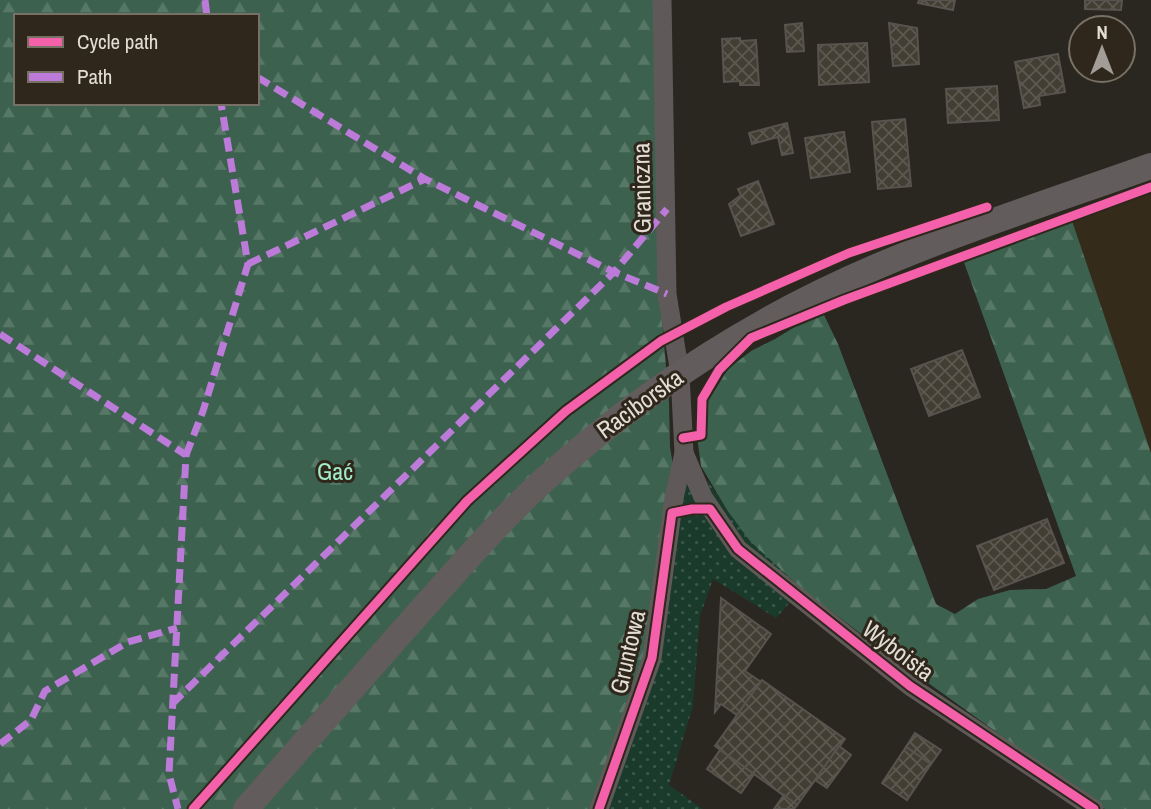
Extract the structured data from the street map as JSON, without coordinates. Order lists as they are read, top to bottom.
{
  "streets": {
    "main road": ["Raciborska"],
    "street": ["Graniczna", "Wyboista", "Gruntowa"]
  },
  "crossings": [
    ["Graniczna", "Raciborska"],
    ["Graniczna", "Gruntowa"],
    ["Raciborska", "Gruntowa"],
    ["Wyboista", "Gruntowa"]
  ],
  "parks": ["Gać"],
  "legend": ["Cycle path", "Path"],
  "north": "top"
}
